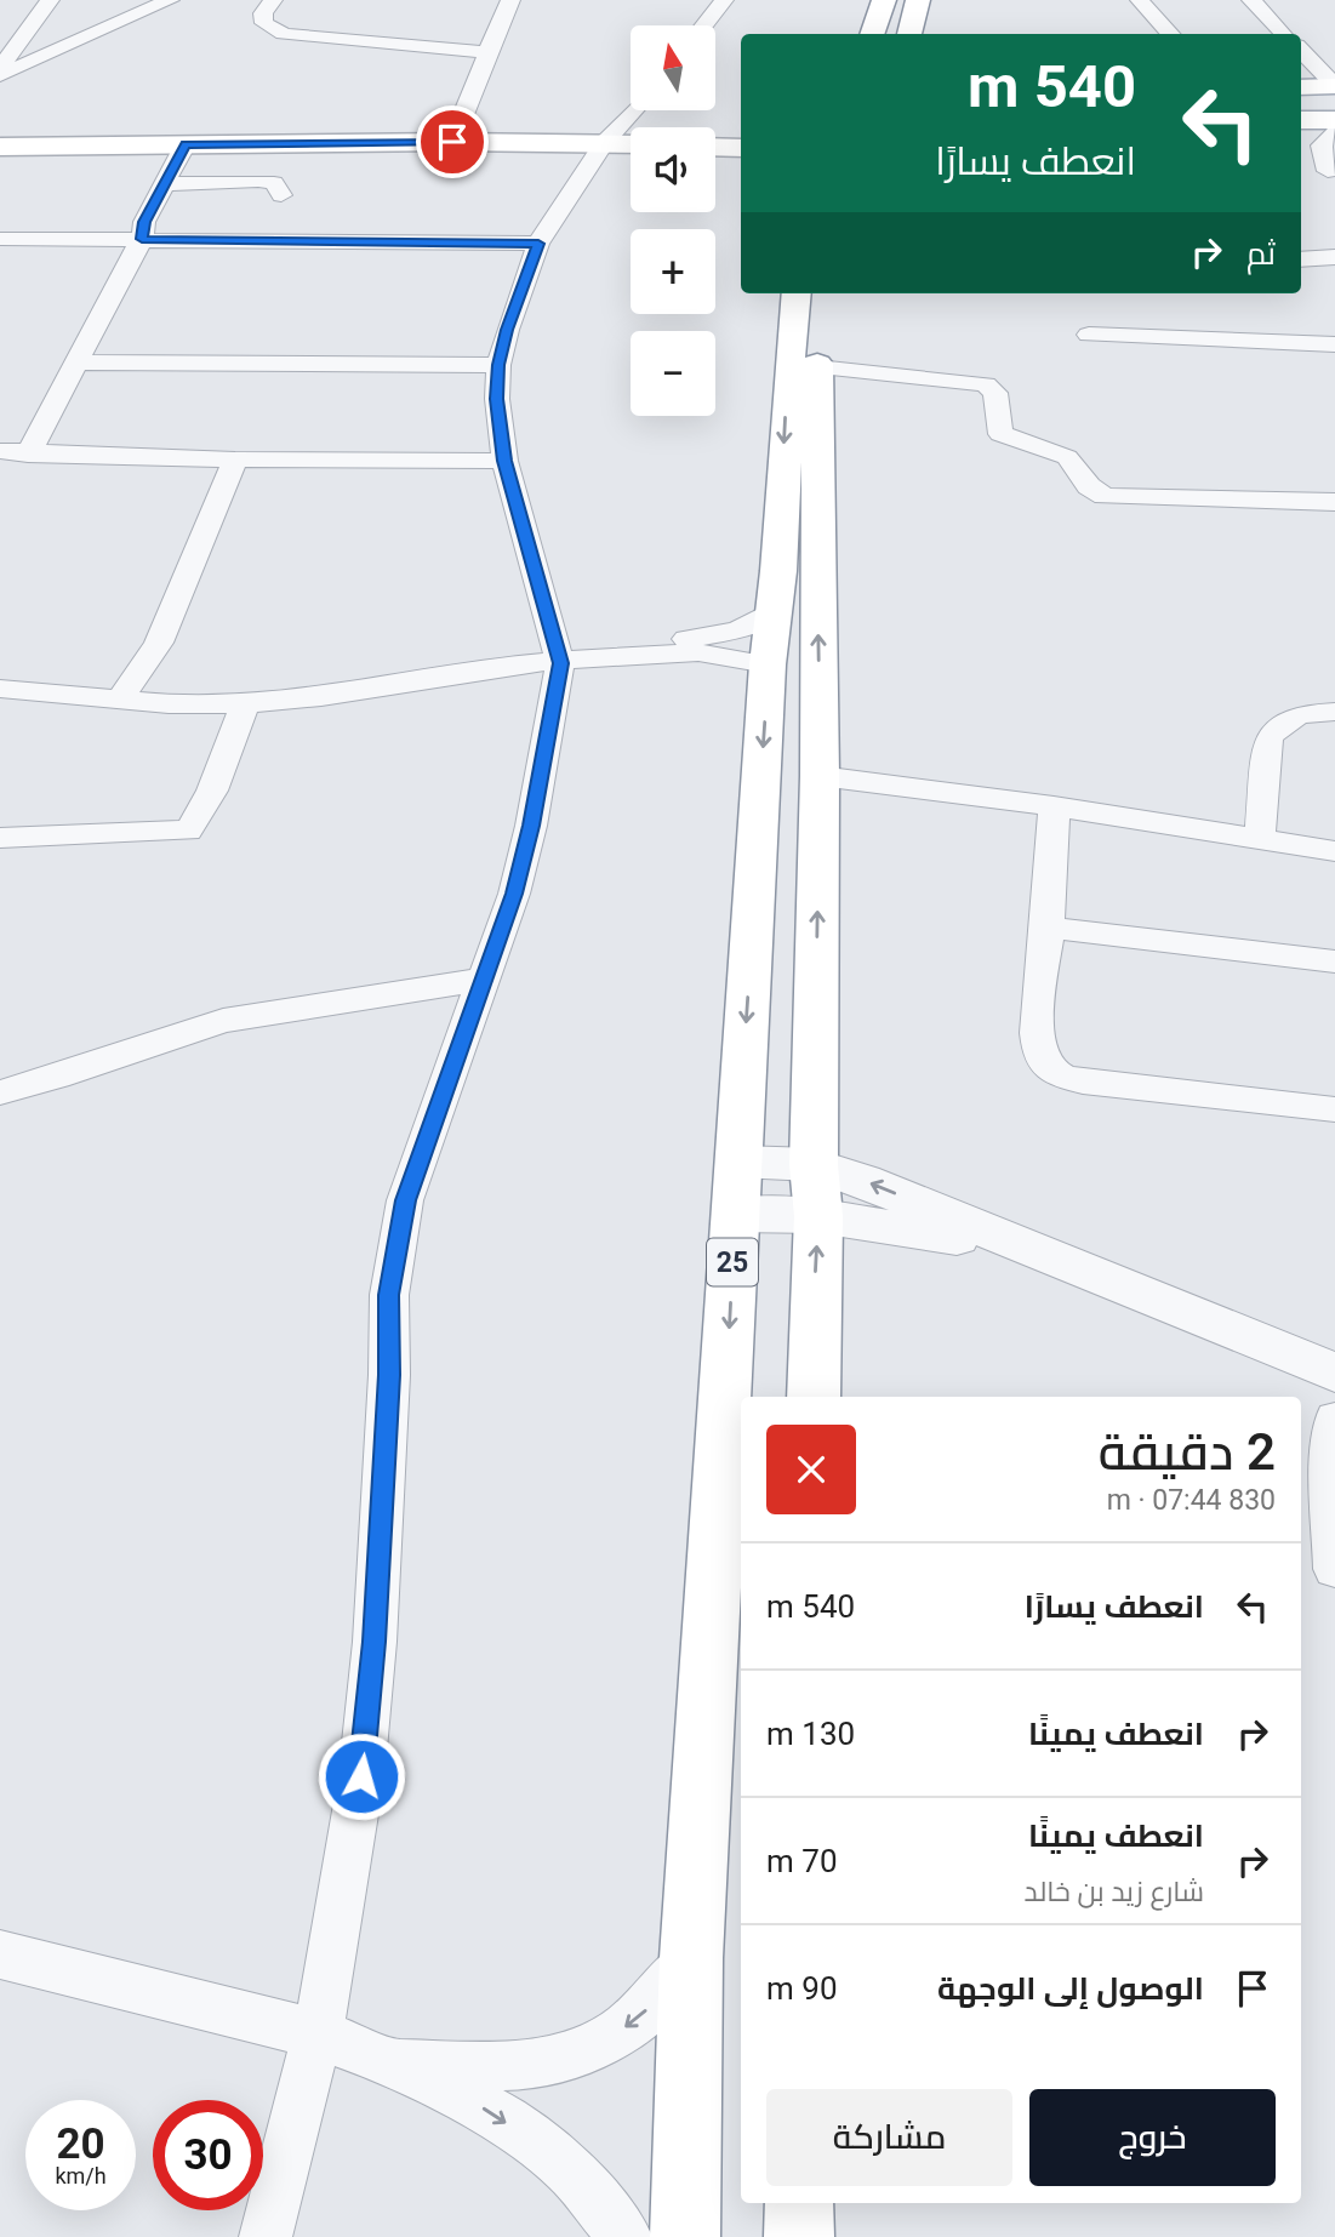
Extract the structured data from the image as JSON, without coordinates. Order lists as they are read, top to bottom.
{
  "streets": {
    "main road": ["25"]
  },
  "north": "top",
  "page": {
    "map_buttons": ["+", "−"],
    "turn": ["540 m", "انعطف يسارًا"],
    "then": "ثم",
    "heading": ["2 دقيقة", "830 m · 07:44"],
    "list": [
      {
        "name": "انعطف يسارًا",
        "value": "540 m"
      },
      {
        "name": "انعطف يمينًا",
        "value": "130 m"
      },
      {
        "name": "انعطف يمينًا",
        "note": "شارع زيد بن خالد",
        "value": "70 m"
      },
      {
        "name": "الوصول إلى الوجهة",
        "value": "90 m"
      }
    ],
    "buttons": ["خروج", "مشاركة"],
    "speed": "20 km/h",
    "limit": "30"
  }
}
